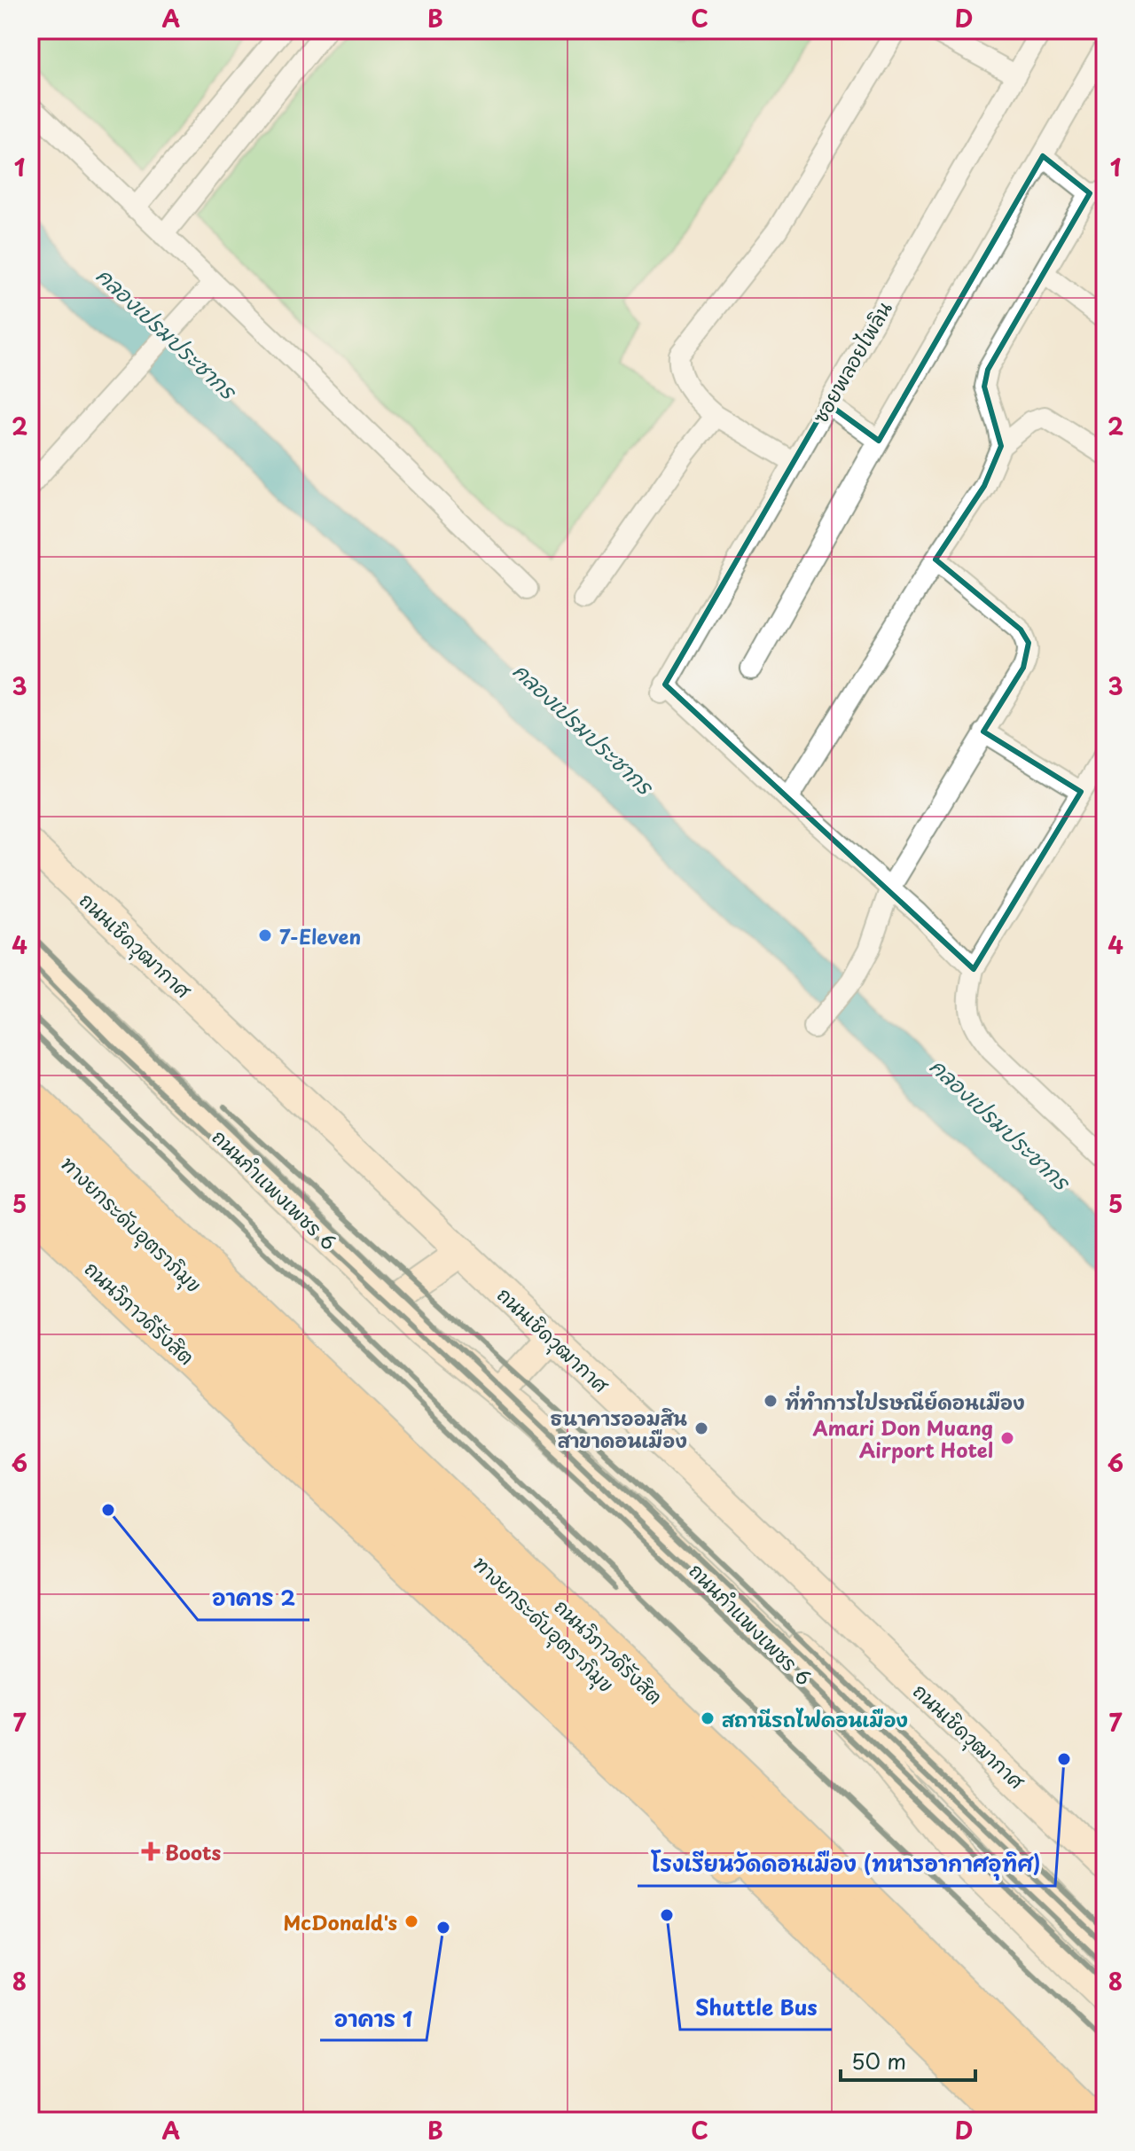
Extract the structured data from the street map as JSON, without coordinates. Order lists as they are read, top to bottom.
{
  "streets": {
    "highway": ["ทางยกระดับอุตราภิมุข", "ถนนวิภาวดีรังสิต"],
    "main road": ["ถนนเชิดวุฒากาศ", "ถนนกำแพงเพชร 6"],
    "street": ["ซอยพลอยไพลิน"]
  },
  "crossings": [
    ["ทางยกระดับอุตราภิมุข", "ถนนวิภาวดีรังสิต"]
  ],
  "water": ["คลองเปรมประชากร"],
  "places": {
    "other": [
      "7-Eleven",
      "ที่ทำการไปรษณีย์ดอนเมือง",
      "ธนาคารออมสิน สาขาดอนเมือง",
      "Amari Don Muang Airport Hotel",
      "อาคาร 2",
      "สถานีรถไฟดอนเมือง",
      "โรงเรียนวัดดอนเมือง (ทหารอากาศอุทิศ)",
      "Shuttle Bus",
      "McDonald's",
      "อาคาร 1"
    ],
    "health": ["Boots"]
  },
  "scale_bar": "50 m",
  "grid": {
    "columns": [
      "A",
      "B",
      "C",
      "D"
    ],
    "rows": [
      "1",
      "2",
      "3",
      "4",
      "5",
      "6",
      "7",
      "8"
    ]
  }
}
